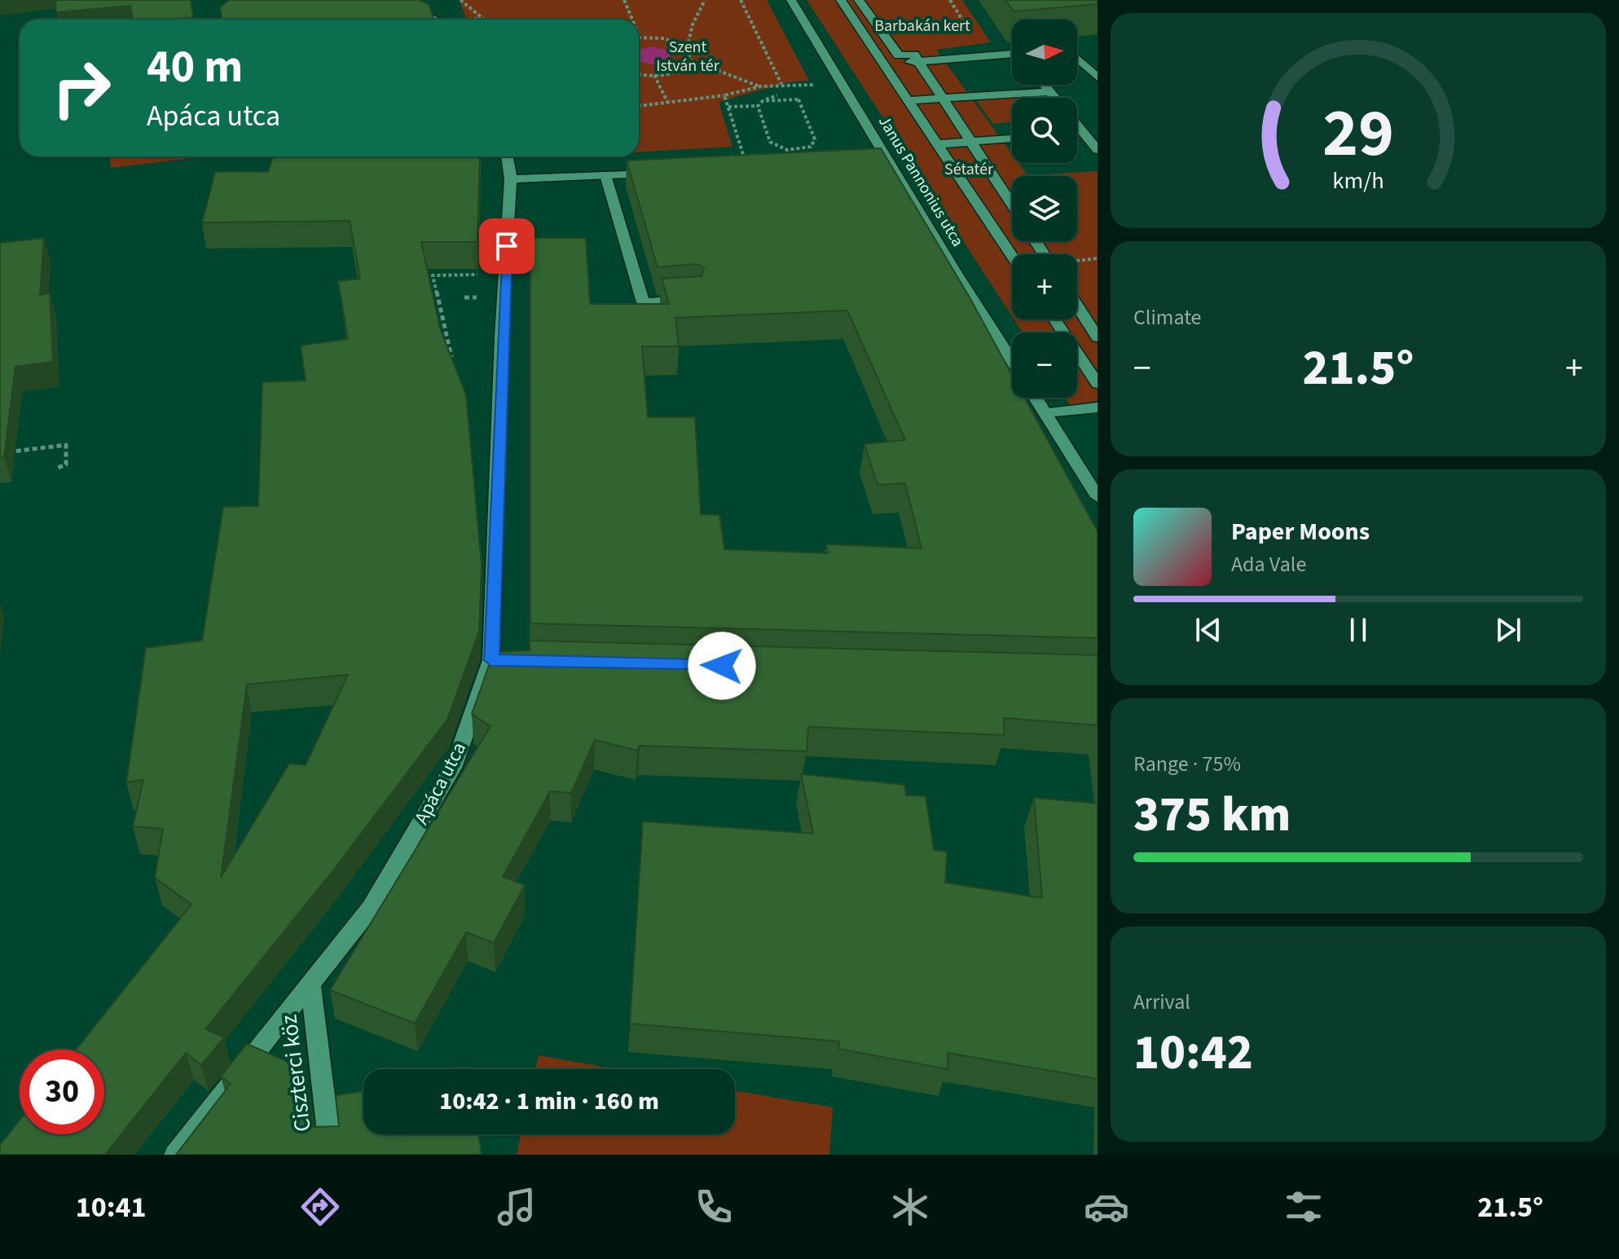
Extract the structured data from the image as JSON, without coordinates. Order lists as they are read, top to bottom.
{
  "streets": {
    "street": ["Janus Pannonius utca", "Apáca utca", "Ciszterci köz"]
  },
  "crossings": [
    ["Apáca utca", "Ciszterci köz"]
  ],
  "parks": ["Barbakán kert", "Szent István tér", "Sétatér"],
  "north": "right",
  "page": {
    "map_buttons": ["+", "−"],
    "turn": ["40 m", "Apáca utca"],
    "tile": [
      "Climate",
      ["Range · 75%", "375 km"],
      ["Arrival", "10:42"]
    ],
    "heat": ["−", "21.5°", "+"],
    "song": ["Paper Moons", "Ada Vale"],
    "limit": "30",
    "trip": "10:42 · 1 min · 160 m",
    "tabs": ["10:41", "21.5°"],
    "gauge": ["29", "km/h"]
  }
}
